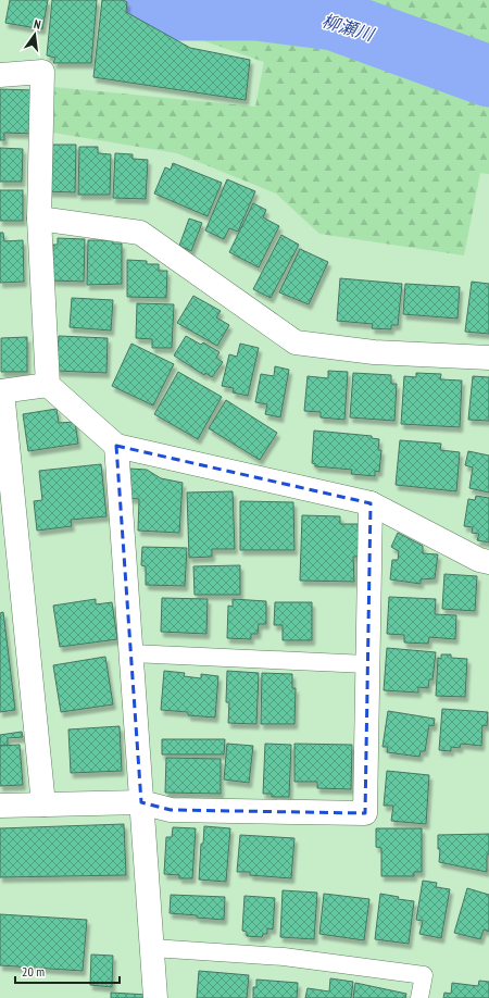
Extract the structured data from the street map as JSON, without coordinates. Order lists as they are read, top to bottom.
{
  "water": ["柳瀬川"],
  "scale_bar": "20 m",
  "north": "top"
}
